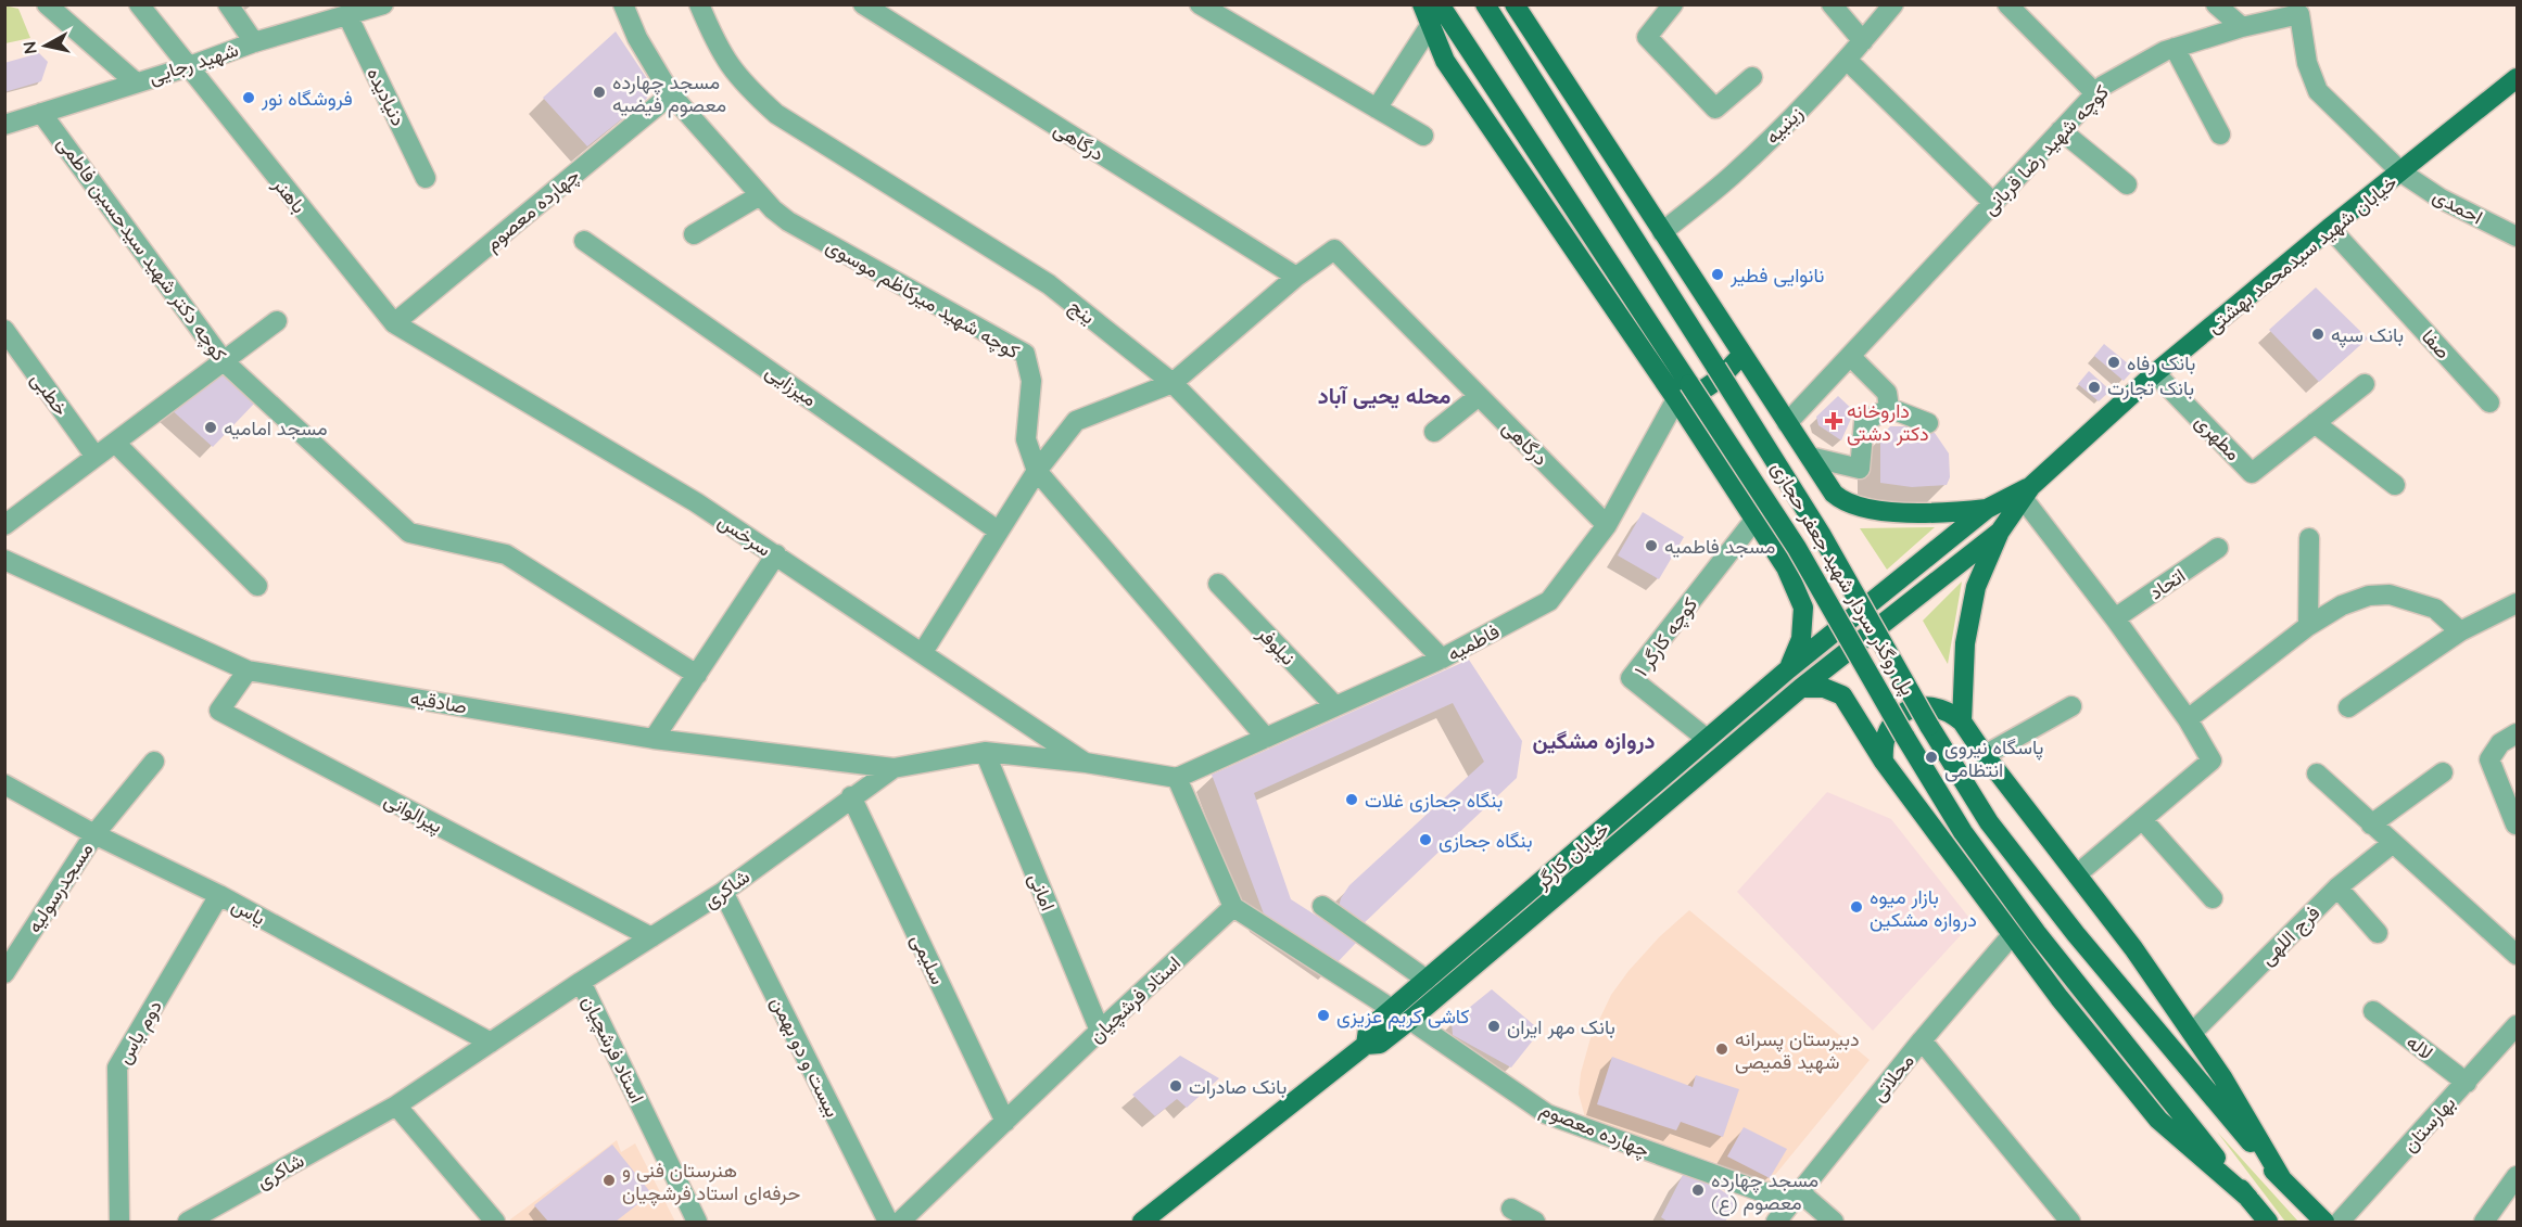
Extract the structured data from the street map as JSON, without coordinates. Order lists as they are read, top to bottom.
{
  "streets": {
    "main road": ["خیابان شهید سیدمحمد بهشتی", "پل روگذر سردار شهید جعفر حجازی", "خیابان کارگر"],
    "street": [
      "شهید رجایی",
      "دنیادیده",
      "زینبیه",
      "درگاهی",
      "کوچه شهید رضا قربانی",
      "باهنر",
      "احمدی",
      "چهارده معصوم",
      "کوچه دکتر شهید سیدحسین فاطمی",
      "کوچه شهید میرکاظم موسوی",
      "ینج",
      "صفا",
      "میرزایی",
      "خطبی",
      "مطهری",
      "سرخس",
      "اتحاد",
      "کوچه کارگر ۱",
      "فاطمیه",
      "نیلوفر",
      "صادقیه",
      "پیرالوانی",
      "مسجدرسولیه",
      "شاکری",
      "امانی",
      "یاس",
      "فرج اللهی",
      "سلیمی",
      "استاد فرشچیان",
      "دوم یاس",
      "لاله",
      "بیست و دو بهمن",
      "محلاتی",
      "بهارستان"
    ]
  },
  "crossings": [
    ["شهید رجایی", "دنیادیده"],
    ["شهید رجایی", "باهنر"],
    ["شهید رجایی", "کوچه دکتر شهید سیدحسین فاطمی"],
    ["درگاهی", "فاطمیه"],
    ["کوچه شهید رضا قربانی", "احمدی"],
    ["کوچه شهید رضا قربانی", "خیابان شهید سیدمحمد بهشتی"],
    ["باهنر", "چهارده معصوم"],
    ["باهنر", "سرخس"],
    ["احمدی", "خیابان شهید سیدمحمد بهشتی"],
    ["چهارده معصوم", "کوچه شهید میرکاظم موسوی"],
    ["چهارده معصوم", "سرخس"],
    ["چهارده معصوم", "خیابان کارگر"],
    ["چهارده معصوم", "محلاتی"],
    ["خیابان شهید سیدمحمد بهشتی", "صفا"],
    ["خیابان شهید سیدمحمد بهشتی", "مطهری"],
    ["خیابان شهید سیدمحمد بهشتی", "خیابان کارگر"],
    ["کوچه شهید میرکاظم موسوی", "فاطمیه"],
    ["ینج", "فاطمیه"],
    ["سرخس", "شاکری"],
    ["پل روگذر سردار شهید جعفر حجازی", "فاطمیه"],
    ["کوچه کارگر ۱", "خیابان کارگر"],
    ["فاطمیه", "نیلوفر"],
    ["فاطمیه", "شاکری"],
    ["صادقیه", "پیرالوانی"],
    ["صادقیه", "شاکری"],
    ["پیرالوانی", "شاکری"],
    ["مسجدرسولیه", "یاس"],
    ["شاکری", "امانی"],
    ["شاکری", "یاس"],
    ["شاکری", "سلیمی"],
    ["شاکری", "استاد فرشچیان"],
    ["شاکری", "بیست و دو بهمن"],
    ["امانی", "استاد فرشچیان"],
    ["یاس", "دوم یاس"],
    ["سلیمی", "استاد فرشچیان"],
    ["لاله", "بهارستان"]
  ],
  "districts": ["محله یحیی آباد", "دروازه مشگین"],
  "places": {
    "other": [
      "مسجد چهارده معصوم فیضیه",
      "فروشگاه نور",
      "نانوایی فطیر",
      "بانک سپه",
      "بانک رفاه",
      "بانک تجارت",
      "مسجد امامیه",
      "مسجد فاطمیه",
      "پاسگاه نیروی انتظامی",
      "بنگاه جحازی غلات",
      "بنگاه جحازی",
      "بازار میوه دروازه مشکین",
      "کاشی کریم عزیزی",
      "بانک مهر ایران",
      "دبیرستان پسرانه شهید قمیصی",
      "بانک صادرات",
      "هنرستان فنی و حرفه‌ای استاد فرشچیان",
      "مسجد چهارده معصوم (ع)"
    ],
    "health": ["داروخانه دکتر دشتی"]
  },
  "north": "left"
}
